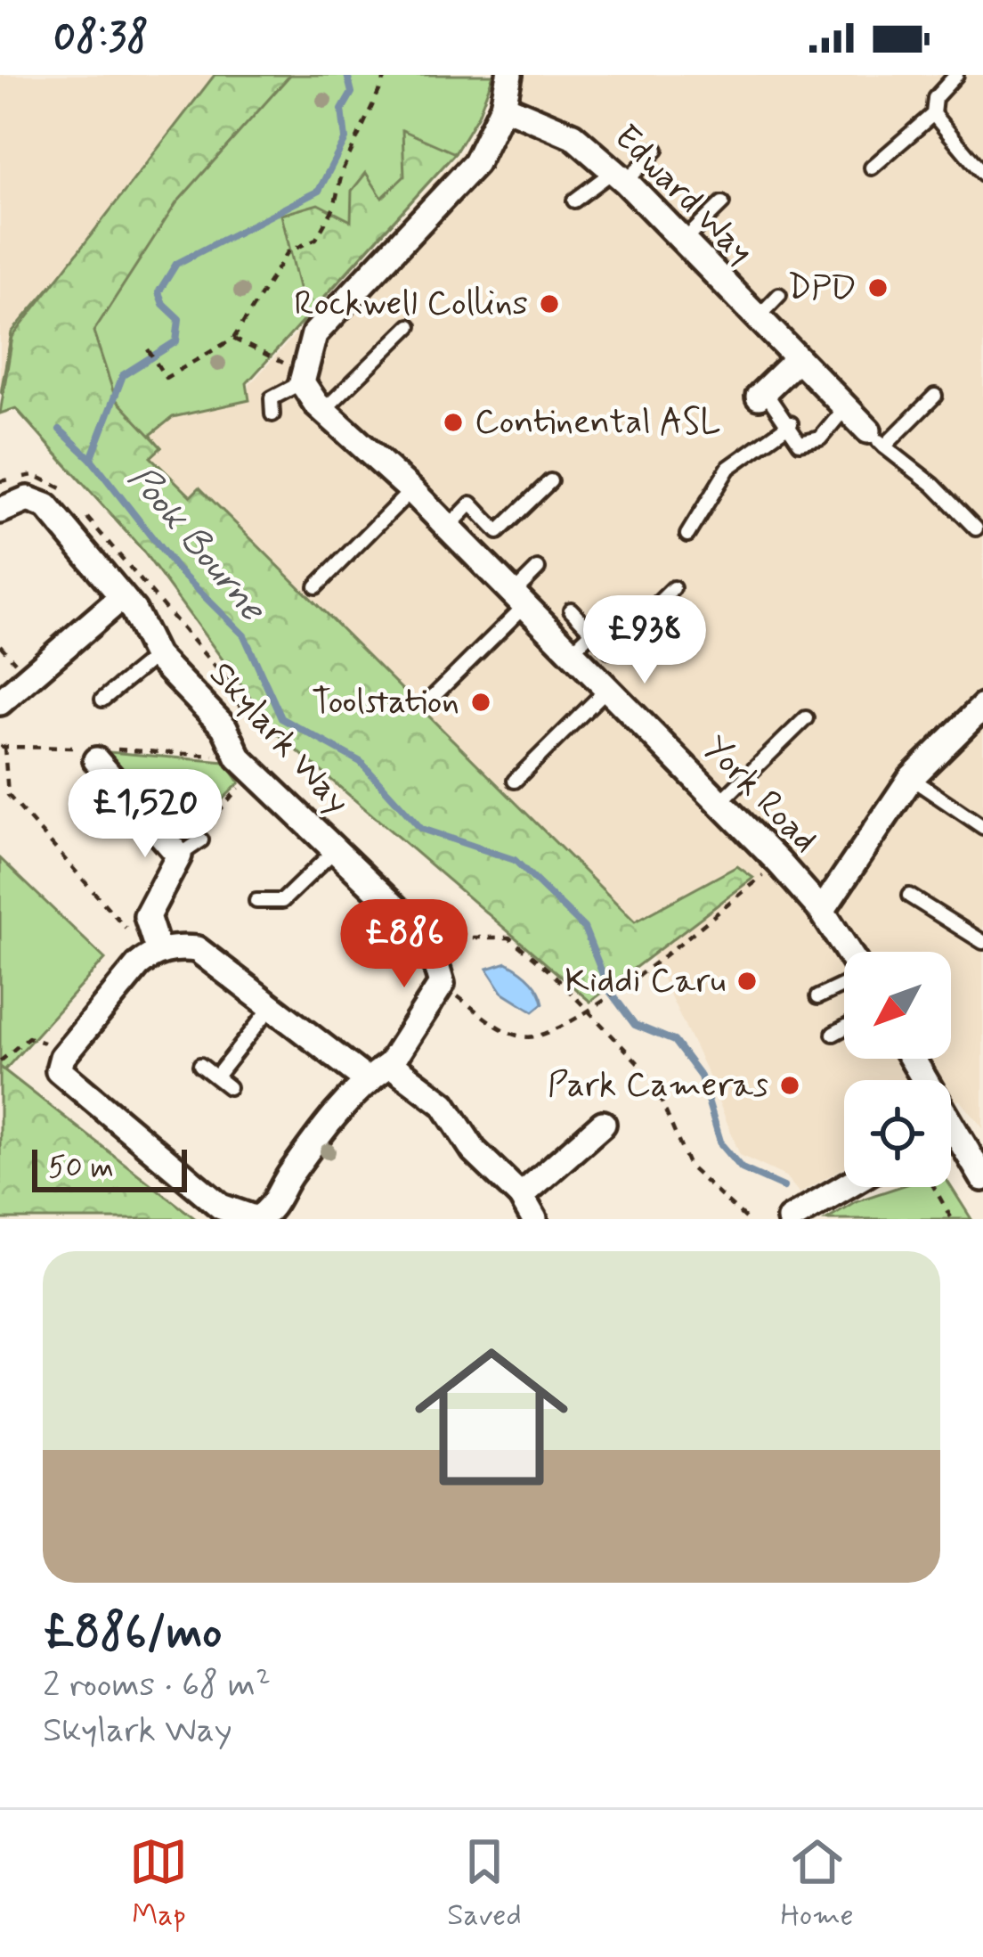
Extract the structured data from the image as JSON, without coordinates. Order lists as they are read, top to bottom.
{
  "streets": {
    "street": ["Edward Way", "Skylark Way", "York Road"]
  },
  "water": ["Pook Bourne"],
  "places": [
    "DPD",
    "Rockwell Collins",
    "Continental ASL",
    "Toolstation",
    "Kiddi Caru",
    "Park Cameras"
  ],
  "scale_bar": "50 m",
  "north": "bottom left",
  "page": {
    "status": "08:38",
    "price": ["£938", "£1,520", "£886"],
    "scale": "50 m",
    "list": [
      {
        "name": "£886/mo",
        "note": "2 rooms · 68 m² · Skylark Way"
      }
    ],
    "tabs": ["Map", "Saved", "Home"]
  }
}
